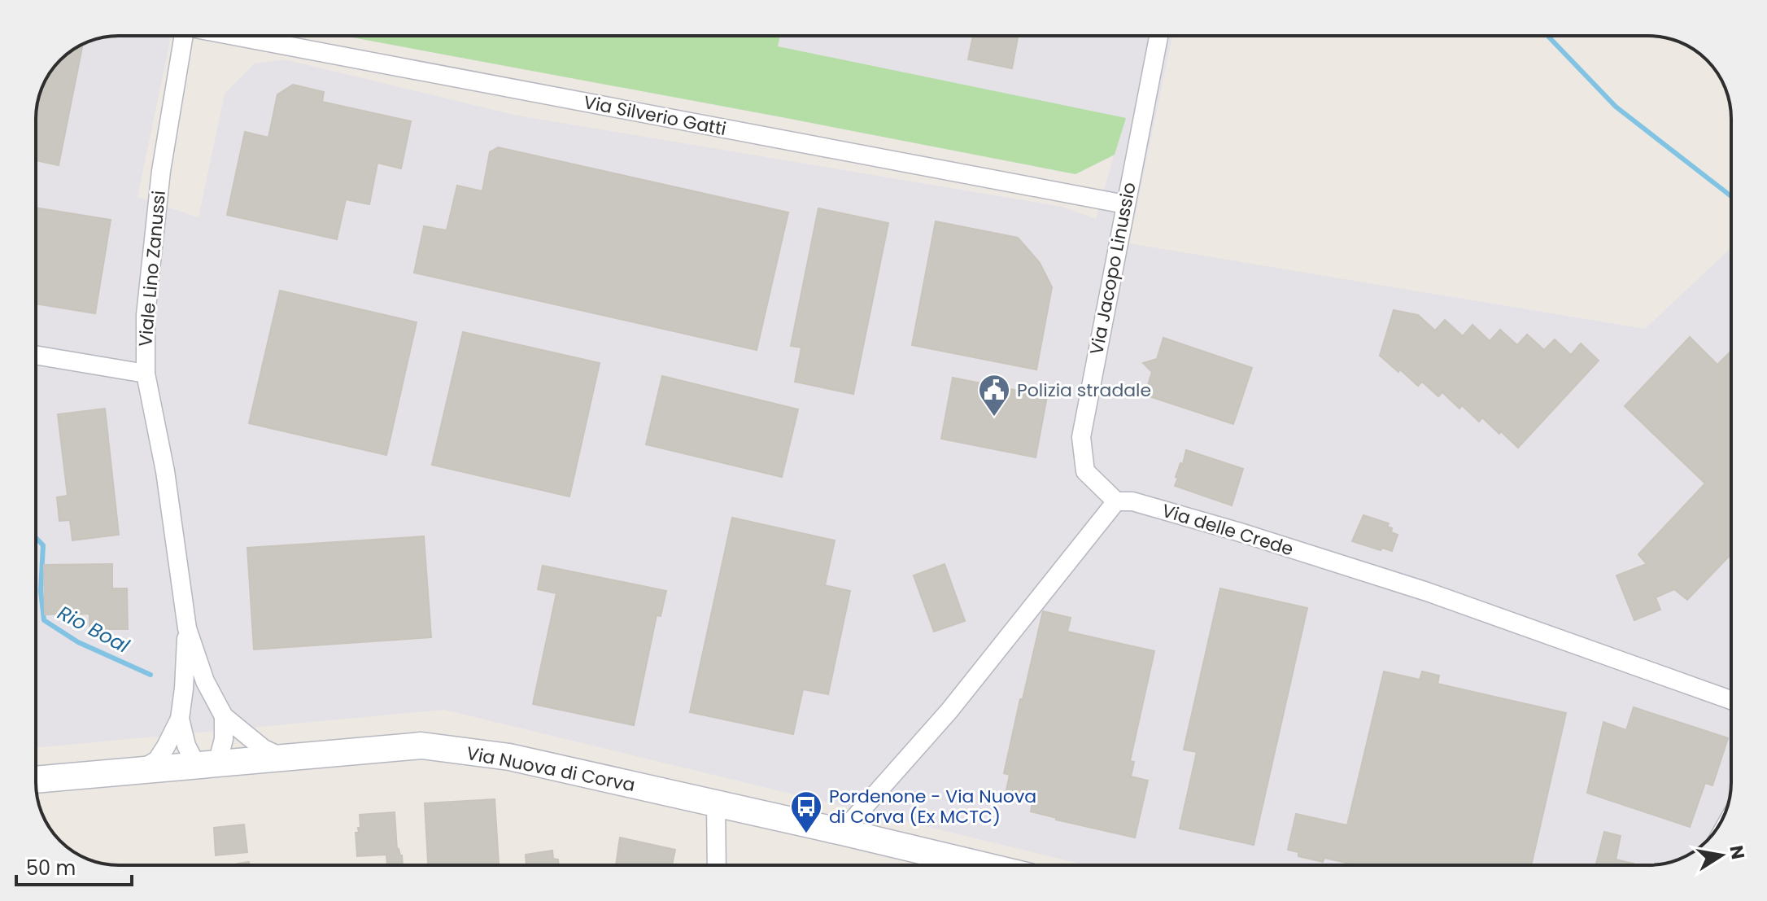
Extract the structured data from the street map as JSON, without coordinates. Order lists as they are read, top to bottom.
{
  "streets": {
    "main road": ["Via Nuova di Corva"],
    "street": [
      "Via Silverio Gatti",
      "Viale Lino Zanussi",
      "Via Jacopo Linussio",
      "Via delle Crede"
    ]
  },
  "crossings": [
    ["Via Silverio Gatti", "Via Jacopo Linussio"],
    ["Viale Lino Zanussi", "Via Nuova di Corva"],
    ["Via Jacopo Linussio", "Via delle Crede"]
  ],
  "water": ["Rio Boal"],
  "places": {
    "public building": ["Polizia stradale"],
    "bus stop": ["Pordenone - Via Nuova di Corva (Ex MCTC)"]
  },
  "scale_bar": "50 m",
  "north": "right"
}
